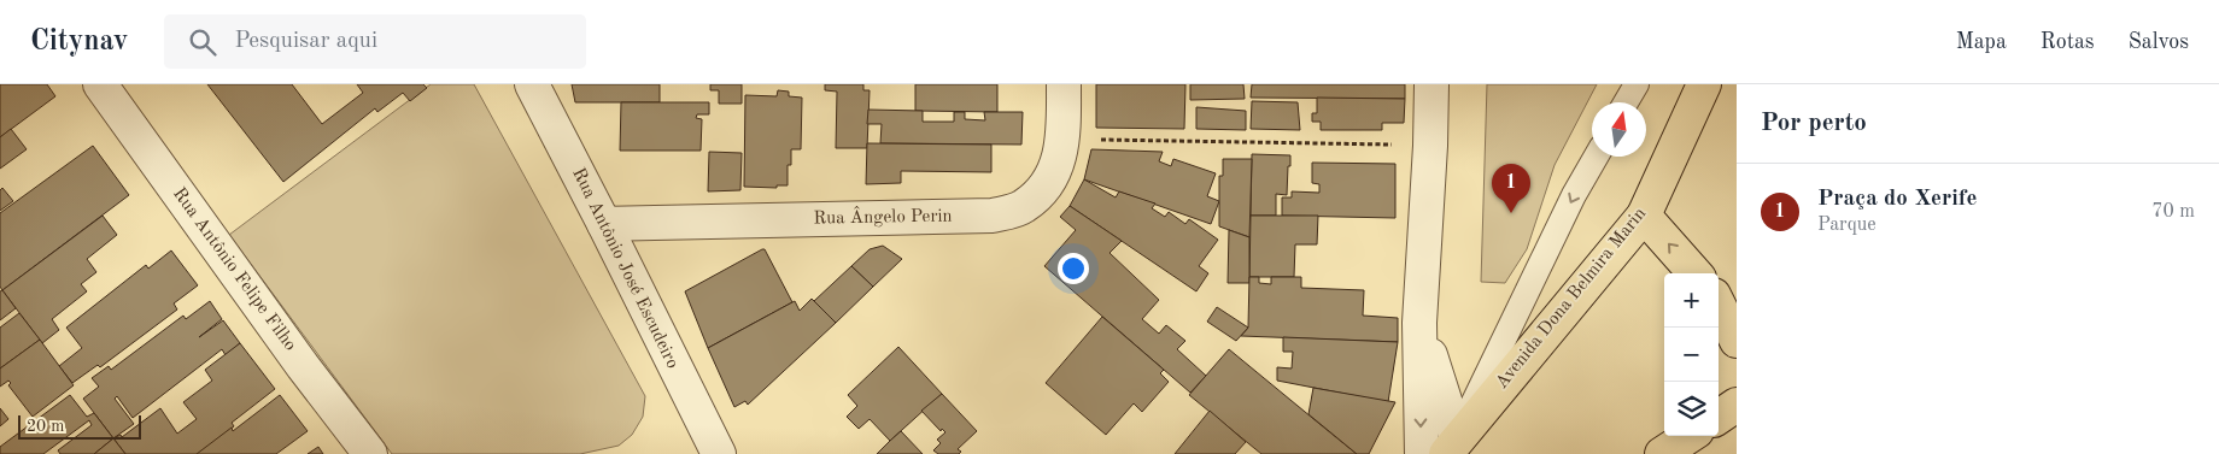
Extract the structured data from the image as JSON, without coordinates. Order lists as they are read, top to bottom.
{
  "streets": {
    "main road": ["Avenida Dona Belmira Marin"],
    "street": ["Rua Ângelo Perin", "Rua Antônio José Escudeiro", "Rua Antônio Felipe Filho"]
  },
  "crossings": [
    ["Rua Ângelo Perin", "Rua Antônio José Escudeiro"]
  ],
  "scale_bar": "20 m",
  "north": "top",
  "page": {
    "header": "Citynav",
    "search": "Pesquisar aqui",
    "nav": ["Mapa", "Rotas", "Salvos"],
    "heading": "Por perto",
    "list": [
      {
        "mark": "1",
        "name": "Praça do Xerife",
        "note": "Parque",
        "value": "70 m"
      }
    ],
    "pins": "1",
    "map_buttons": ["+", "−"],
    "scale": "20 m"
  }
}
